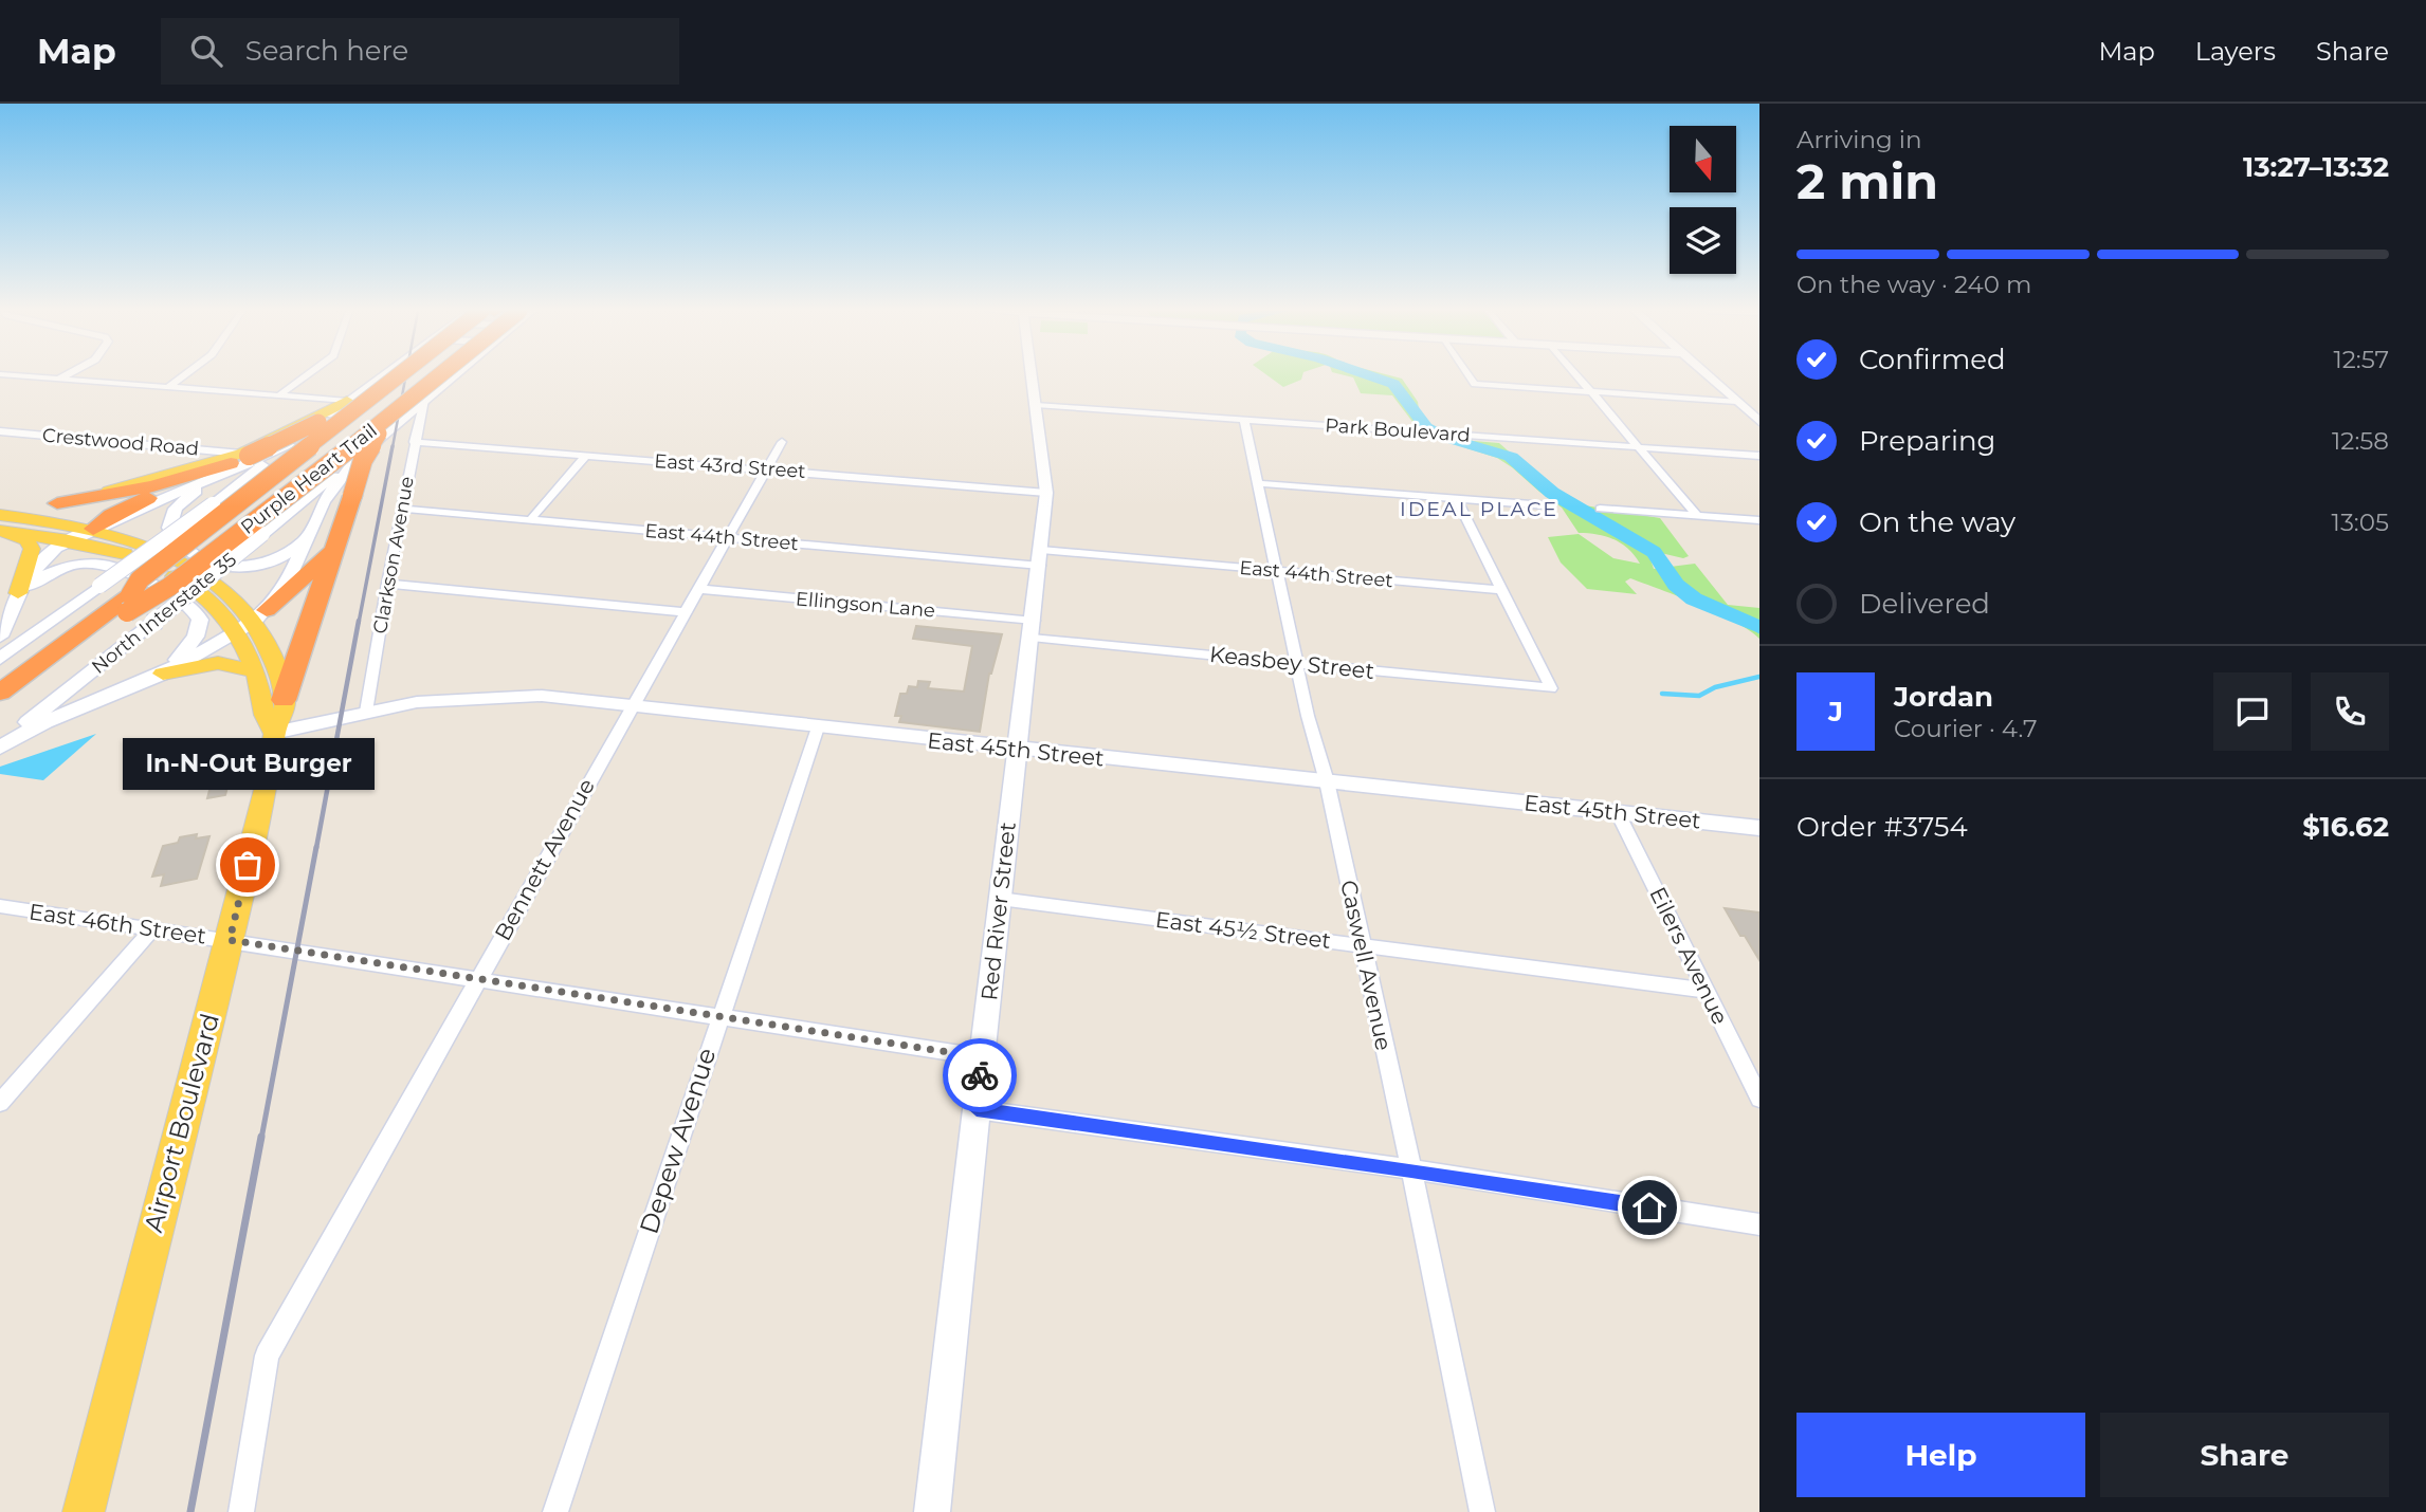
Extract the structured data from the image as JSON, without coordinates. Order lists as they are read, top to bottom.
{
  "streets": {
    "highway": ["Purple Heart Trail"],
    "main road": [
      "North Interstate 35",
      "East 45th Street",
      "Red River Street",
      "Airport Boulevard"
    ],
    "street": [
      "Park Boulevard",
      "Crestwood Road",
      "East 43rd Street",
      "East 44th Street",
      "Clarkson Avenue",
      "Ellingson Lane",
      "Keasbey Street",
      "Bennett Avenue",
      "East 46th Street",
      "East 45½ Street",
      "Eilers Avenue",
      "Caswell Avenue",
      "Depew Avenue"
    ]
  },
  "crossings": [
    ["Park Boulevard", "Red River Street"],
    ["Park Boulevard", "Caswell Avenue"],
    ["East 43rd Street", "Clarkson Avenue"],
    ["East 43rd Street", "Bennett Avenue"],
    ["East 43rd Street", "Red River Street"],
    ["East 44th Street", "Clarkson Avenue"],
    ["East 44th Street", "Keasbey Street"],
    ["East 44th Street", "Bennett Avenue"],
    ["East 44th Street", "Red River Street"],
    ["East 44th Street", "Caswell Avenue"],
    ["Clarkson Avenue", "North Interstate 35"],
    ["Clarkson Avenue", "East 45th Street"],
    ["Ellingson Lane", "Keasbey Street"],
    ["Ellingson Lane", "Bennett Avenue"],
    ["Ellingson Lane", "Red River Street"],
    ["Keasbey Street", "Red River Street"],
    ["Keasbey Street", "Caswell Avenue"],
    ["East 45th Street", "Bennett Avenue"],
    ["East 45th Street", "Red River Street"],
    ["East 45th Street", "Eilers Avenue"],
    ["East 45th Street", "Caswell Avenue"],
    ["East 45th Street", "Airport Boulevard"],
    ["East 45th Street", "Depew Avenue"],
    ["Bennett Avenue", "East 46th Street"],
    ["Red River Street", "East 46th Street"],
    ["Red River Street", "East 45½ Street"],
    ["East 46th Street", "Airport Boulevard"],
    ["East 46th Street", "Depew Avenue"],
    ["East 45½ Street", "Eilers Avenue"],
    ["East 45½ Street", "Caswell Avenue"]
  ],
  "districts": ["IDEAL PLACE"],
  "places": ["In-N-Out Burger"],
  "north": "bottom",
  "page": {
    "header": "Map",
    "search": "Search here",
    "nav": ["Map", "Layers", "Share"],
    "heading": ["2 min", "Arriving in", "13:27–13:32"],
    "panel": [
      "Jordan",
      "Courier · 4.7",
      "Order #3754",
      "$16.62"
    ],
    "bar": "On the way · 240 m",
    "list": [
      ["Confirmed", "12:57"],
      ["Preparing", "12:58"],
      ["On the way", "13:05"],
      "Delivered"
    ],
    "round": "J",
    "bubble": "In-N-Out Burger",
    "buttons": ["Help", "Share"]
  }
}
